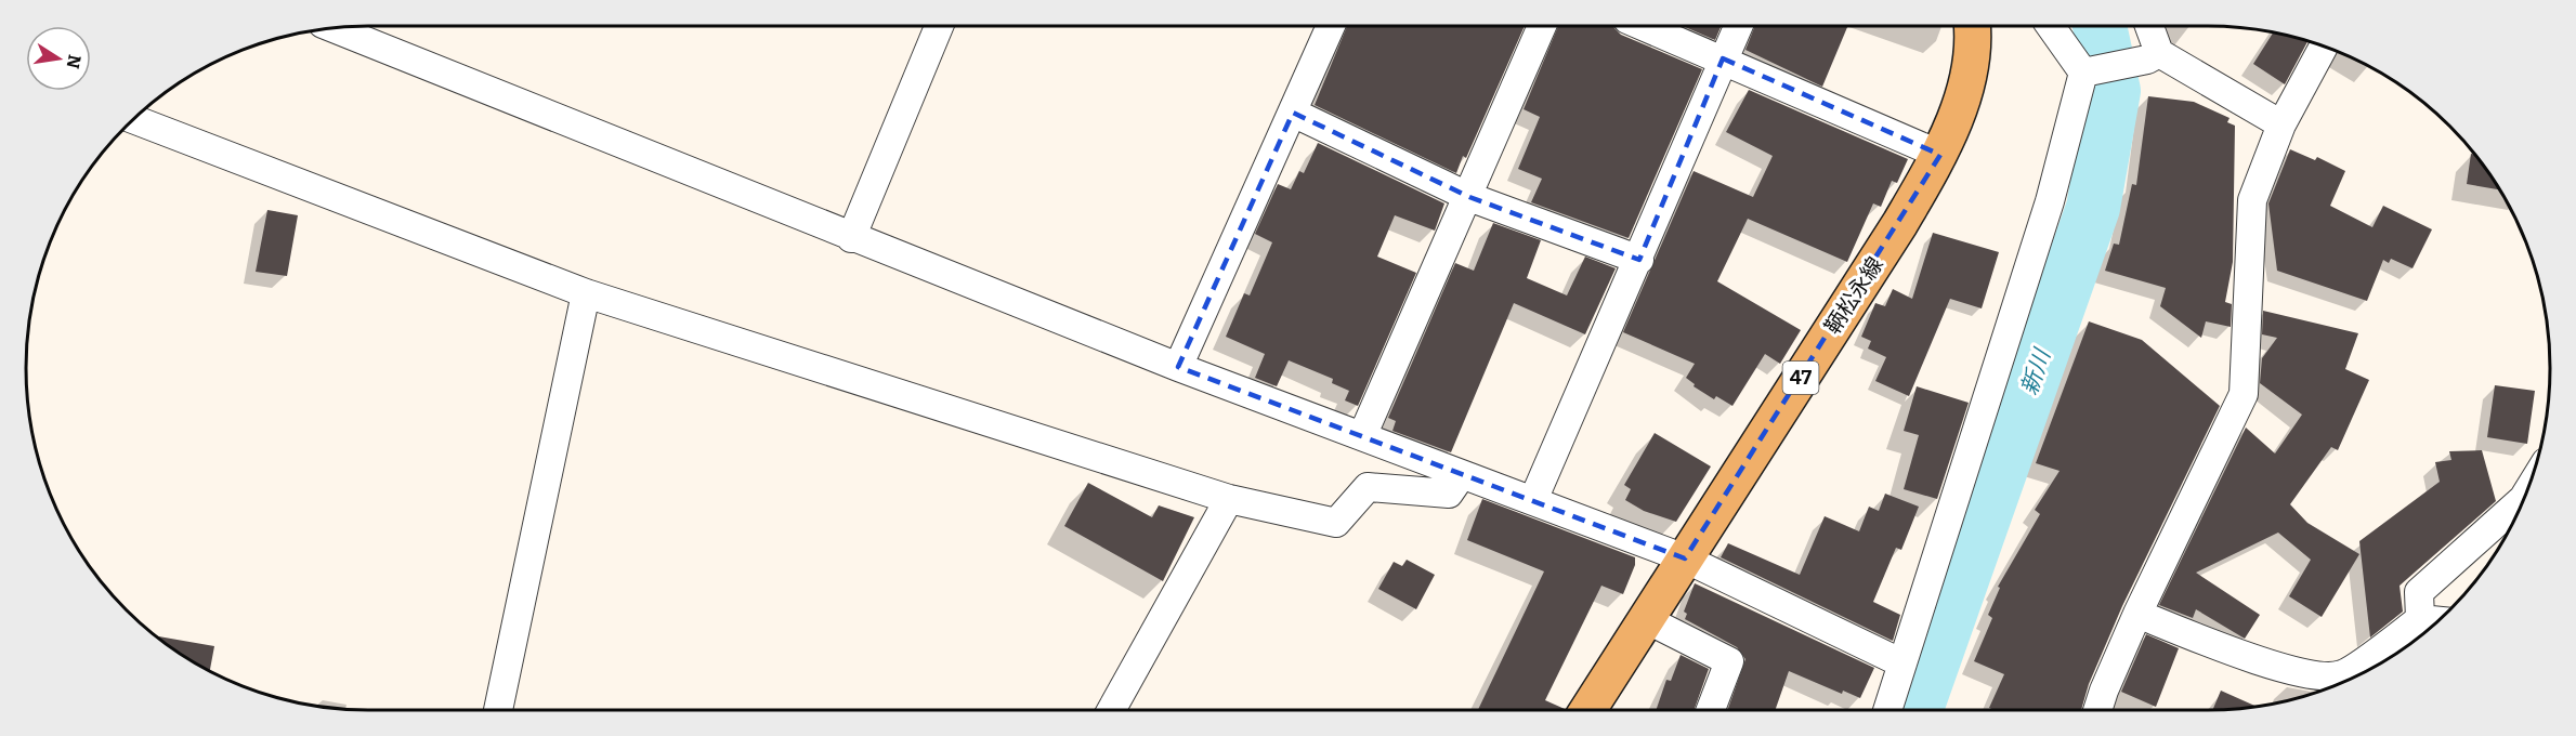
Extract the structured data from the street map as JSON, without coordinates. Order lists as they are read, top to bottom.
{
  "streets": {
    "main road": ["鞆松永線", "47"]
  },
  "water": ["新川"],
  "north": "right"
}
